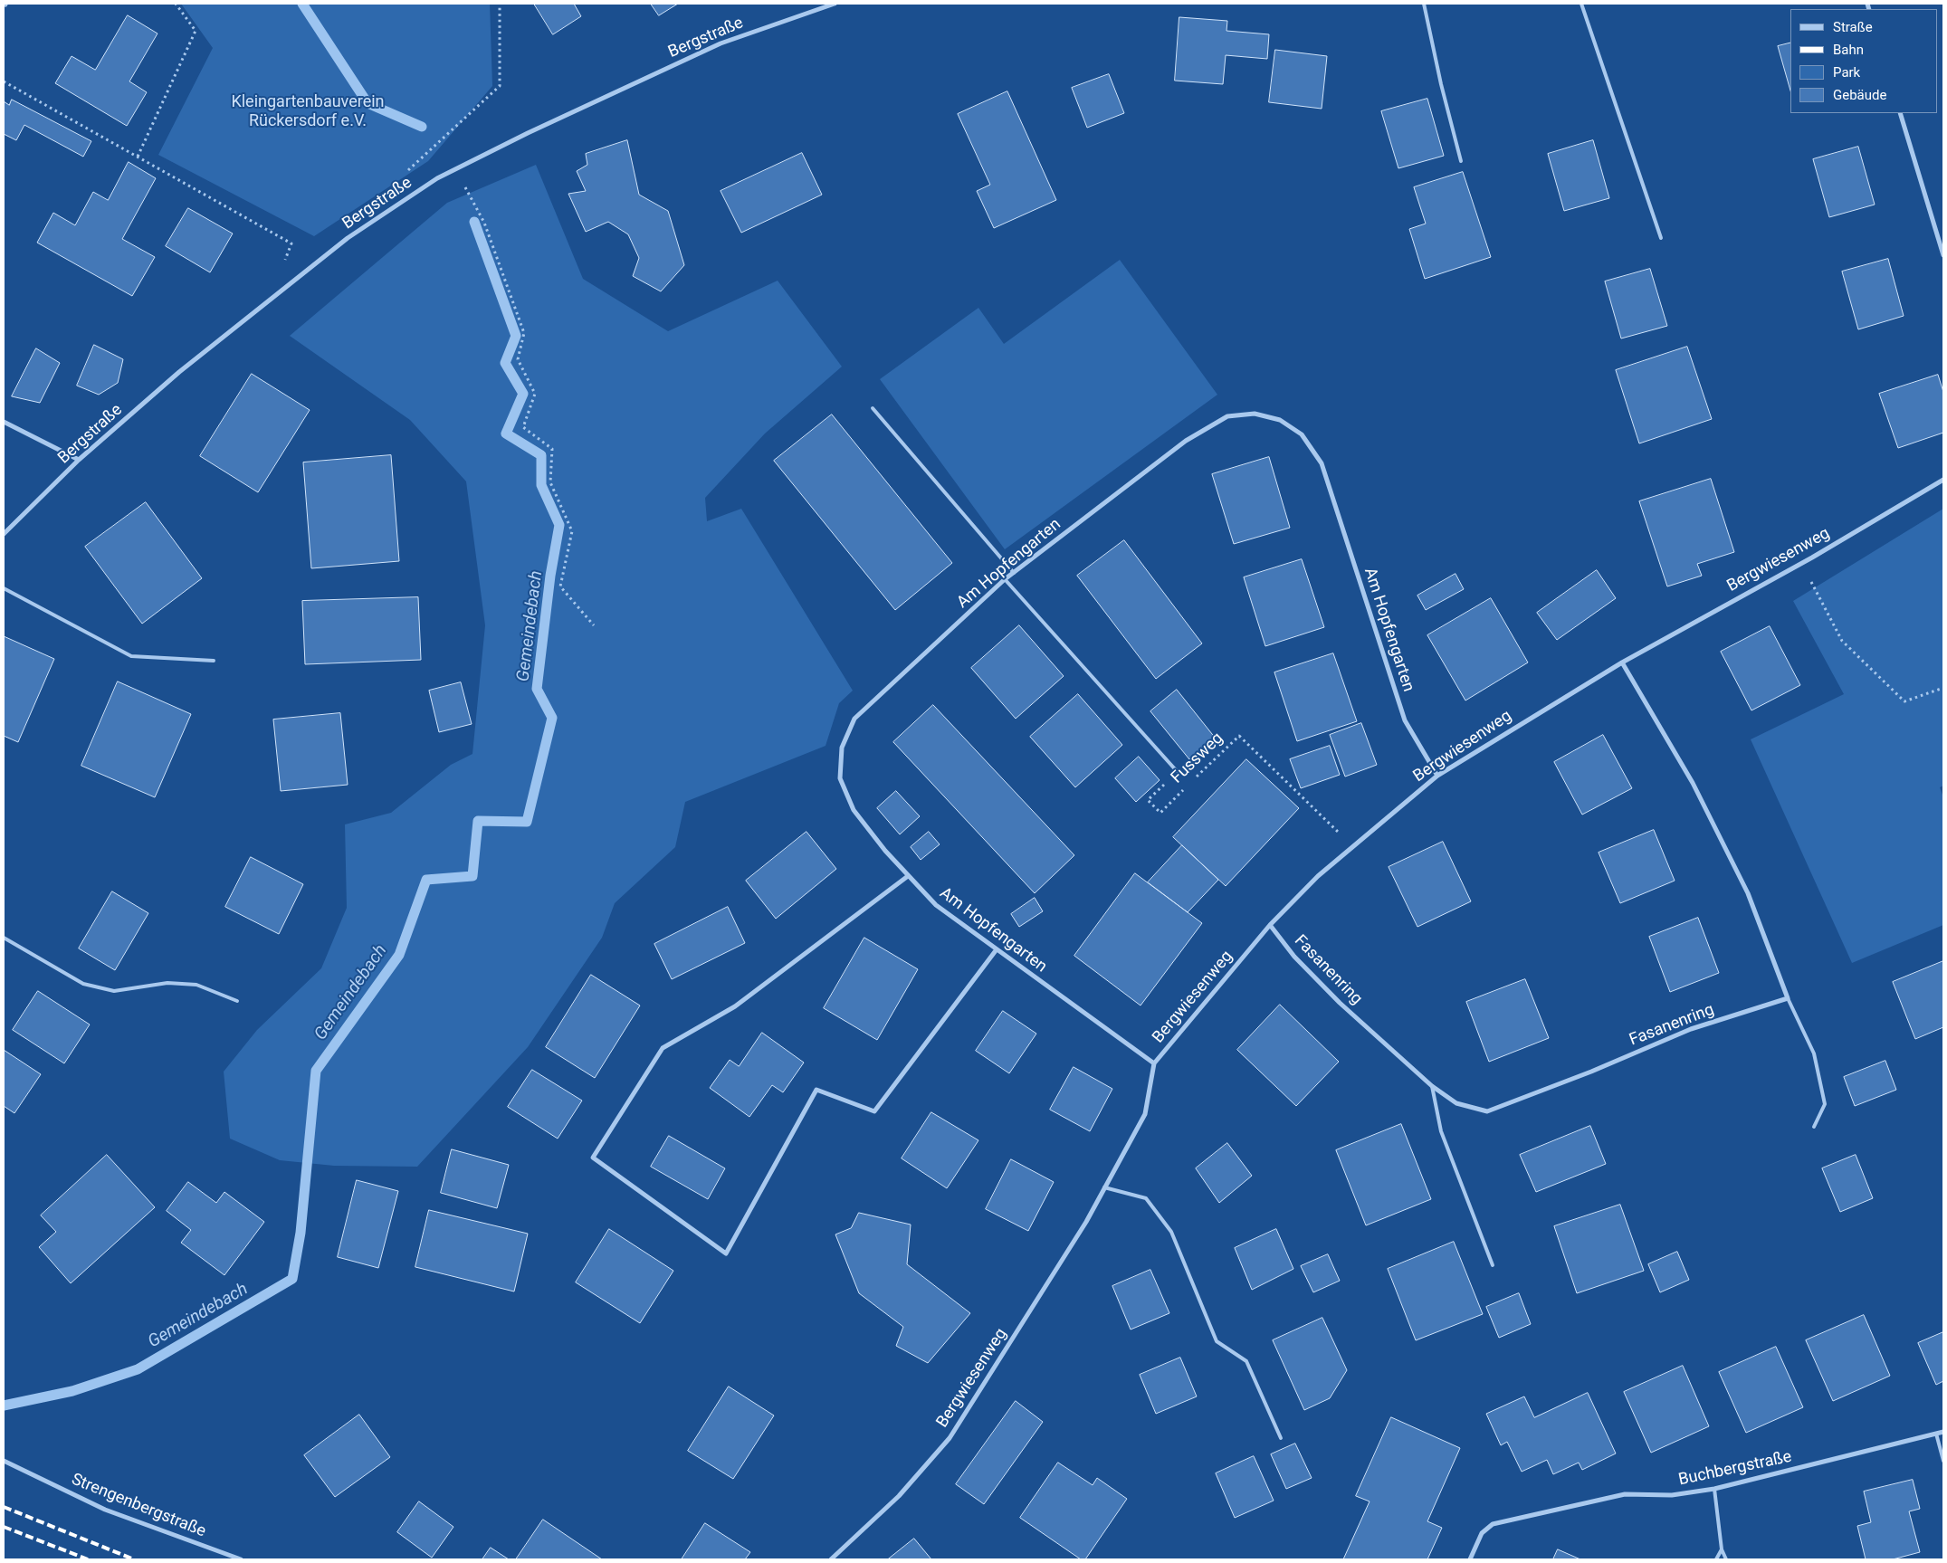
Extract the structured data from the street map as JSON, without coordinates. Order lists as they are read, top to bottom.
{
  "streets": {
    "street": [
      "Bergstraße",
      "Bergwiesenweg",
      "Am Hopfengarten",
      "Fasanenring",
      "Buchbergstraße",
      "Strengenbergstraße"
    ],
    "path": ["Fussweg"]
  },
  "crossings": [
    ["Bergwiesenweg", "Am Hopfengarten"],
    ["Bergwiesenweg", "Fussweg"],
    ["Bergwiesenweg", "Fasanenring"]
  ],
  "water": ["Gemeindebach"],
  "parks": ["Kleingartenbauverein Rückersdorf e.V."],
  "legend": [
    "Straße",
    "Bahn",
    "Park",
    "Gebäude"
  ]
}
